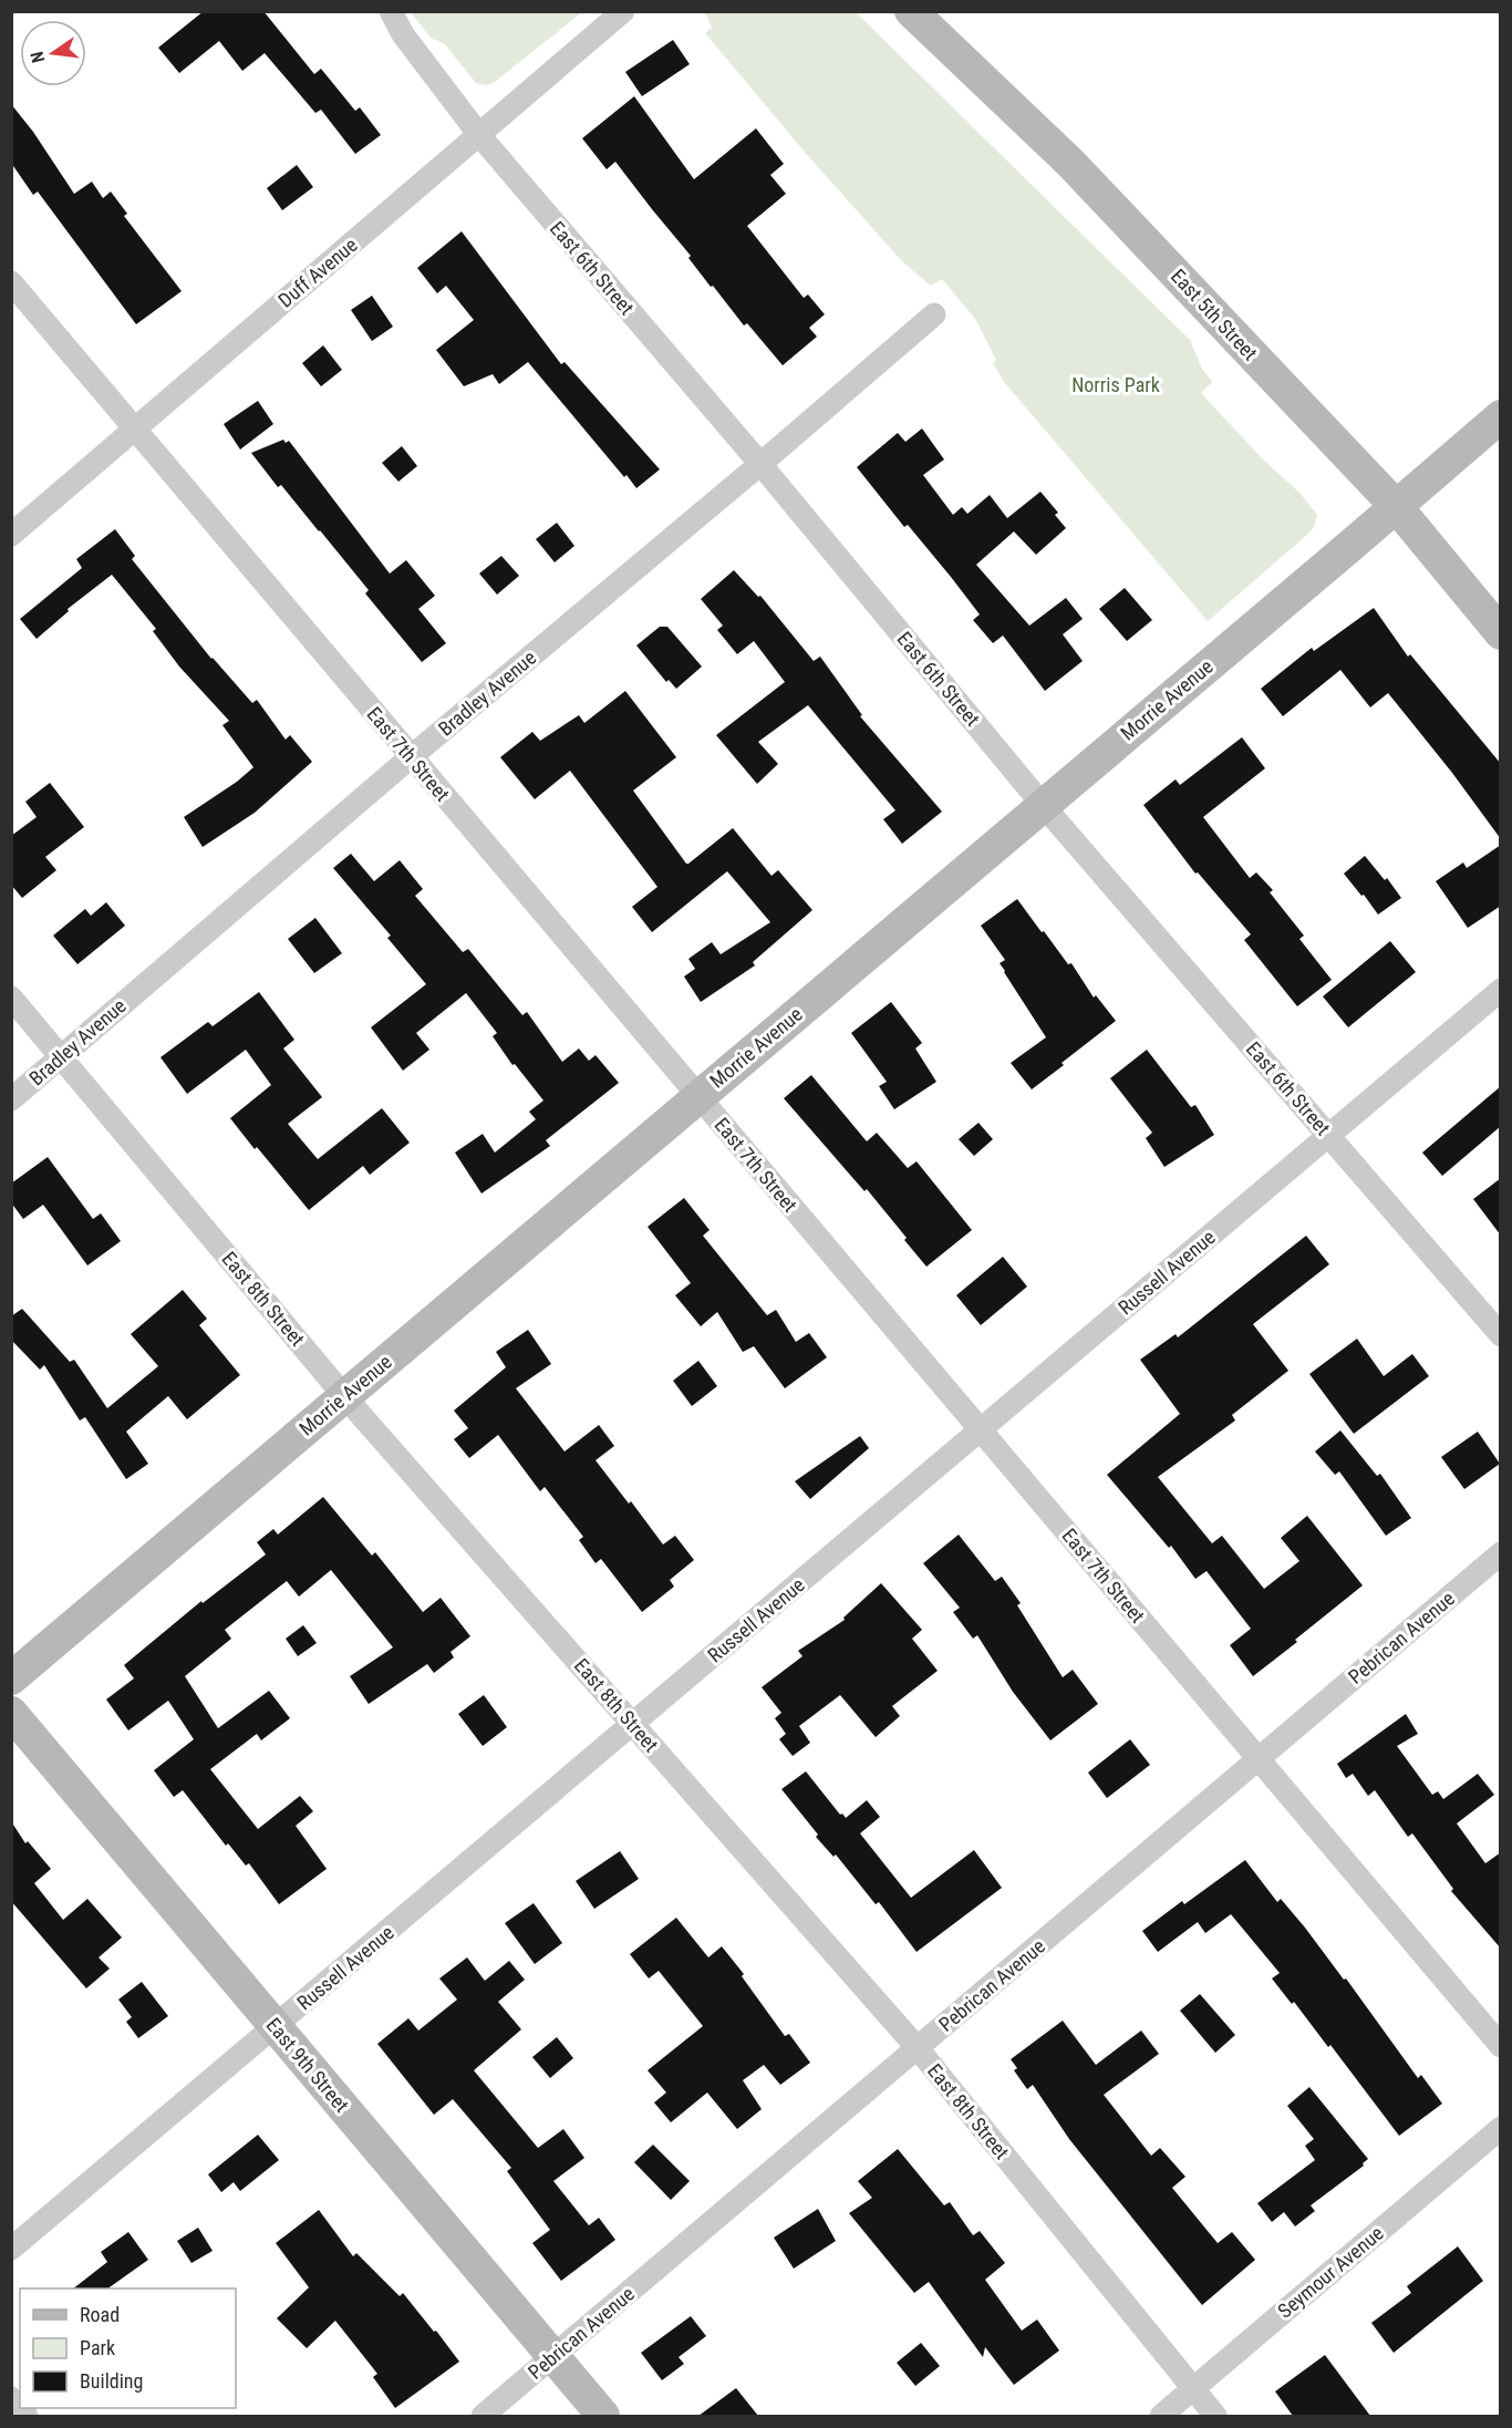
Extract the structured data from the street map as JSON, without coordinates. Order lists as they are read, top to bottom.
{
  "streets": {
    "street": [
      "East 6th Street",
      "Duff Avenue",
      "East 5th Street",
      "Bradley Avenue",
      "Morrie Avenue",
      "East 7th Street",
      "Russell Avenue",
      "East 8th Street",
      "Pebrican Avenue",
      "East 9th Street",
      "Seymour Avenue"
    ]
  },
  "crossings": [
    ["East 6th Street", "Duff Avenue"],
    ["East 6th Street", "Bradley Avenue"],
    ["East 6th Street", "Morrie Avenue"],
    ["East 6th Street", "Russell Avenue"],
    ["Duff Avenue", "East 7th Street"],
    ["East 5th Street", "Morrie Avenue"],
    ["Bradley Avenue", "East 7th Street"],
    ["Bradley Avenue", "East 8th Street"],
    ["Morrie Avenue", "East 7th Street"],
    ["Morrie Avenue", "East 8th Street"],
    ["East 7th Street", "Russell Avenue"],
    ["East 7th Street", "Pebrican Avenue"],
    ["Russell Avenue", "East 8th Street"],
    ["Russell Avenue", "East 9th Street"],
    ["East 8th Street", "Pebrican Avenue"],
    ["East 8th Street", "Seymour Avenue"],
    ["Pebrican Avenue", "East 9th Street"]
  ],
  "parks": ["Norris Park"],
  "legend": ["Road", "Park", "Building"],
  "north": "left"
}
